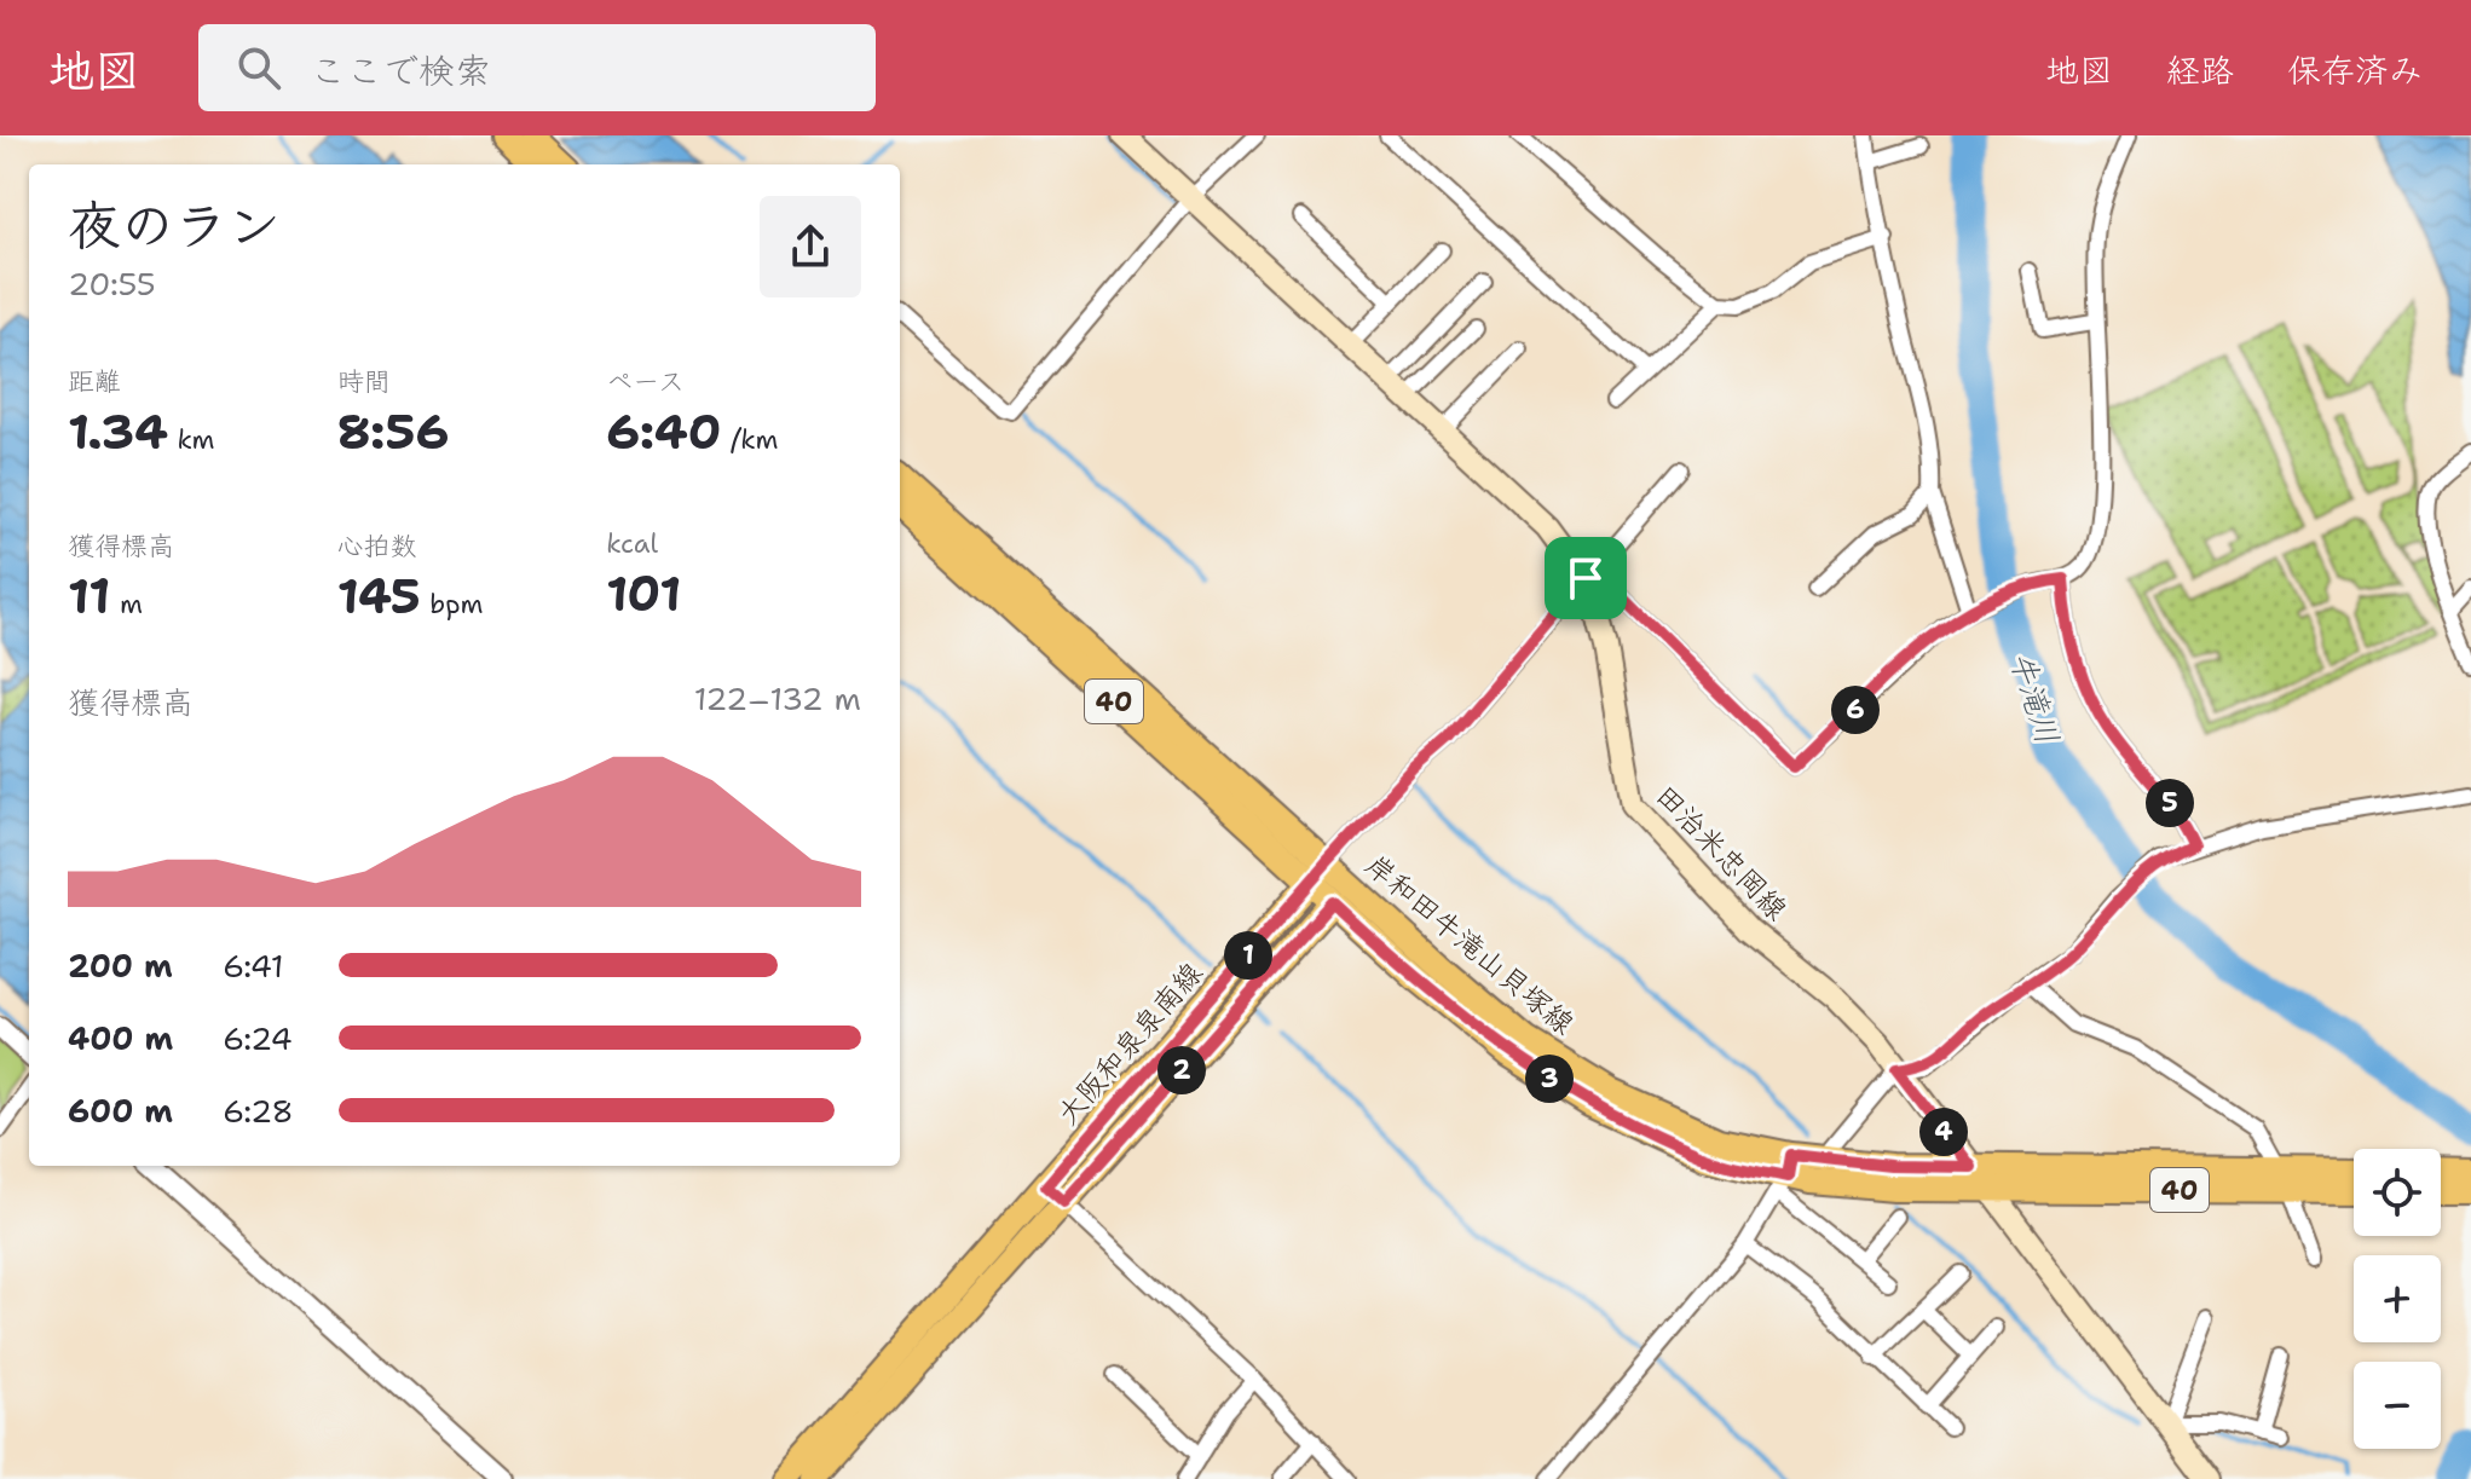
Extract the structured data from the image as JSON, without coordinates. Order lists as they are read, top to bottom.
{
  "streets": {
    "main road": [
      "40",
      "田治米忠岡線",
      "岸和田牛滝山貝塚線",
      "大阪和泉泉南線"
    ]
  },
  "crossings": [
    ["田治米忠岡線", "岸和田牛滝山貝塚線"],
    ["岸和田牛滝山貝塚線", "大阪和泉泉南線"]
  ],
  "water": ["牛滝川"],
  "page": {
    "header": "地図",
    "search": "ここで検索",
    "nav": ["地図", "経路", "保存済み"],
    "heading": ["夜のラン", "20:55"],
    "stats": [
      ["距離", "1.34 km"],
      ["時間", "8:56"],
      ["ペース", "6:40 /km"],
      ["獲得標高", "11 m"],
      ["心拍数", "145 bpm"],
      ["kcal", "101"]
    ],
    "chart": ["獲得標高", "122–132 m"],
    "pins": [
      "6",
      "5",
      "1",
      "2",
      "3",
      "4"
    ],
    "list": [
      {
        "name": "200 m",
        "note": "6:41"
      },
      {
        "name": "400 m",
        "note": "6:24"
      },
      {
        "name": "600 m",
        "note": "6:28"
      }
    ],
    "map_buttons": ["+", "−"]
  }
}
